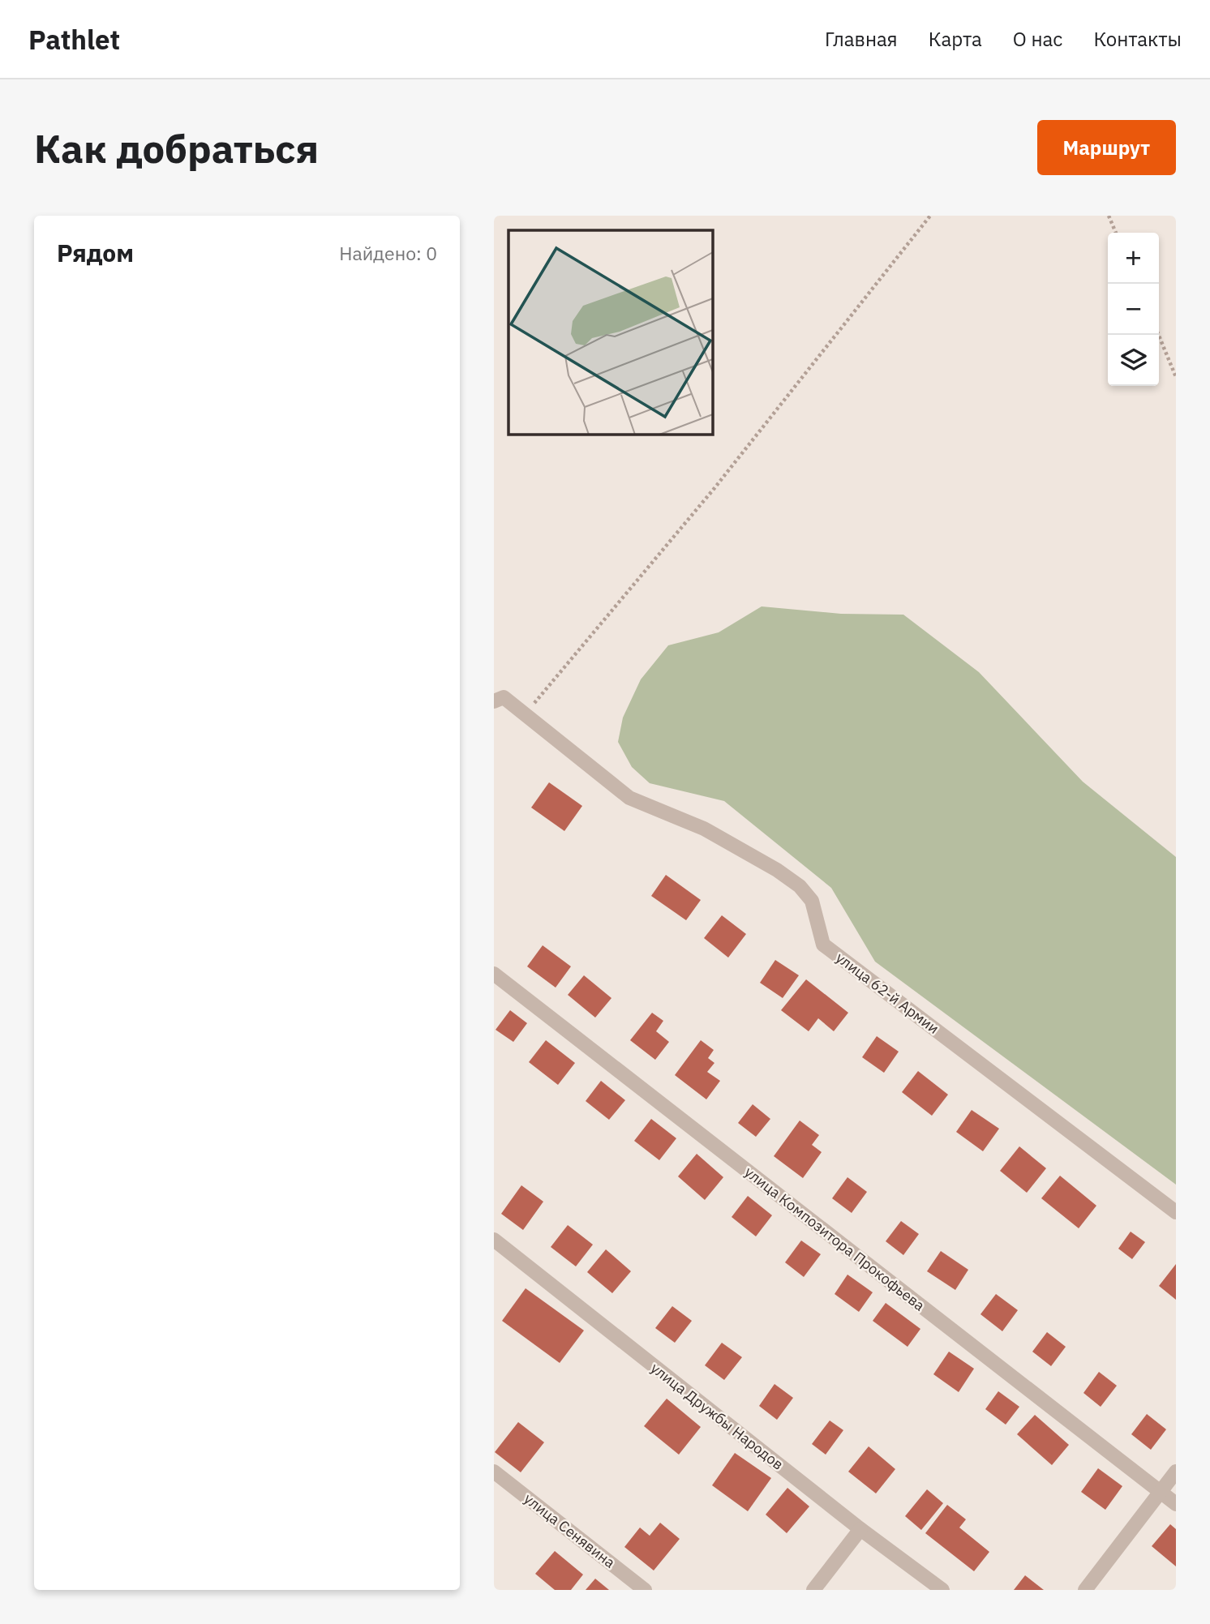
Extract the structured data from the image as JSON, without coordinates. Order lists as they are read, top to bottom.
{
  "streets": {
    "street": [
      "улица 62-й Армии",
      "улица Композитора Прокофьева",
      "улица Дружбы Народов",
      "улица Сенявина"
    ]
  },
  "page": {
    "header": "Pathlet",
    "nav": [
      "Главная",
      "Карта",
      "О нас",
      "Контакты"
    ],
    "buttons": "Маршрут",
    "title": "Как добраться",
    "heading": ["Рядом", "Найдено: 0"],
    "map_buttons": ["+", "−"]
  }
}
